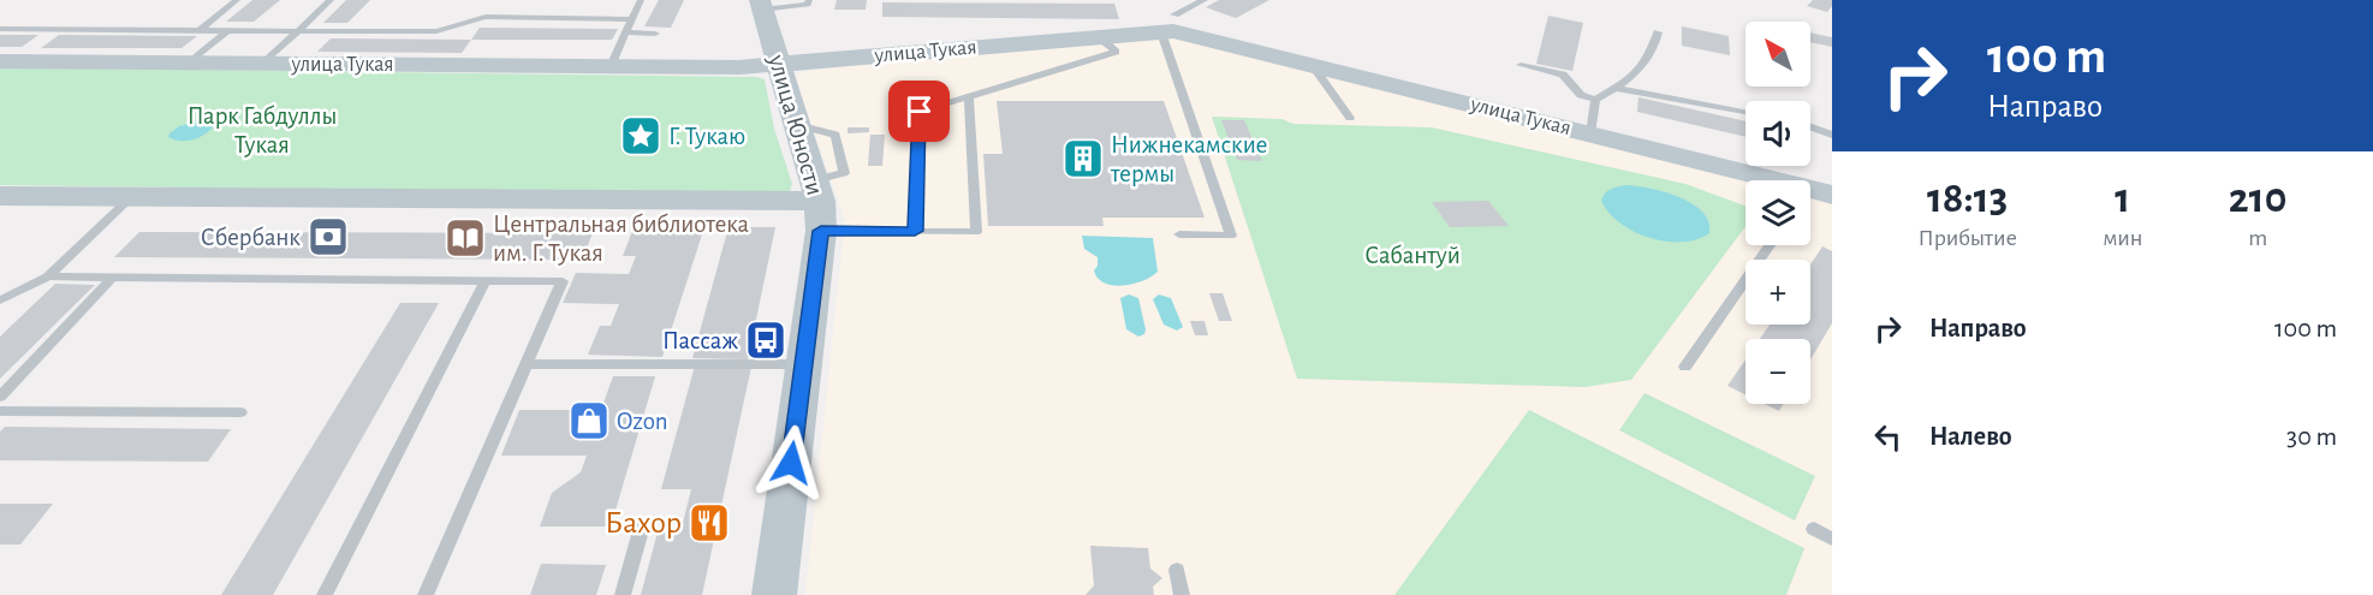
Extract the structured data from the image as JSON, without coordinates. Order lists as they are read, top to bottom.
{
  "streets": {
    "street": ["улица Тукая", "улица Юности"]
  },
  "crossings": [
    ["улица Тукая", "улица Юности"]
  ],
  "parks": ["Парк Габдуллы Тукая", "Сабантуй"],
  "places": {
    "place": ["Г. Тукаю"],
    "building": ["Нижнекамские термы"],
    "bank": ["Сбербанк"],
    "library": ["Центральная библиотека им. Г. Тукая"],
    "bus stop": ["Пассаж"],
    "shop": ["Ozon"],
    "restaurant": ["Бахор"]
  },
  "north": "top left",
  "page": {
    "turn": ["100 m", "Направо"],
    "map_buttons": ["+", "−"],
    "eta": [
      "18:13",
      "Прибытие",
      "1",
      "мин",
      "210",
      "m"
    ],
    "list": [
      {
        "name": "Направо",
        "value": "100 m"
      },
      {
        "name": "Налево",
        "value": "30 m"
      }
    ]
  }
}
